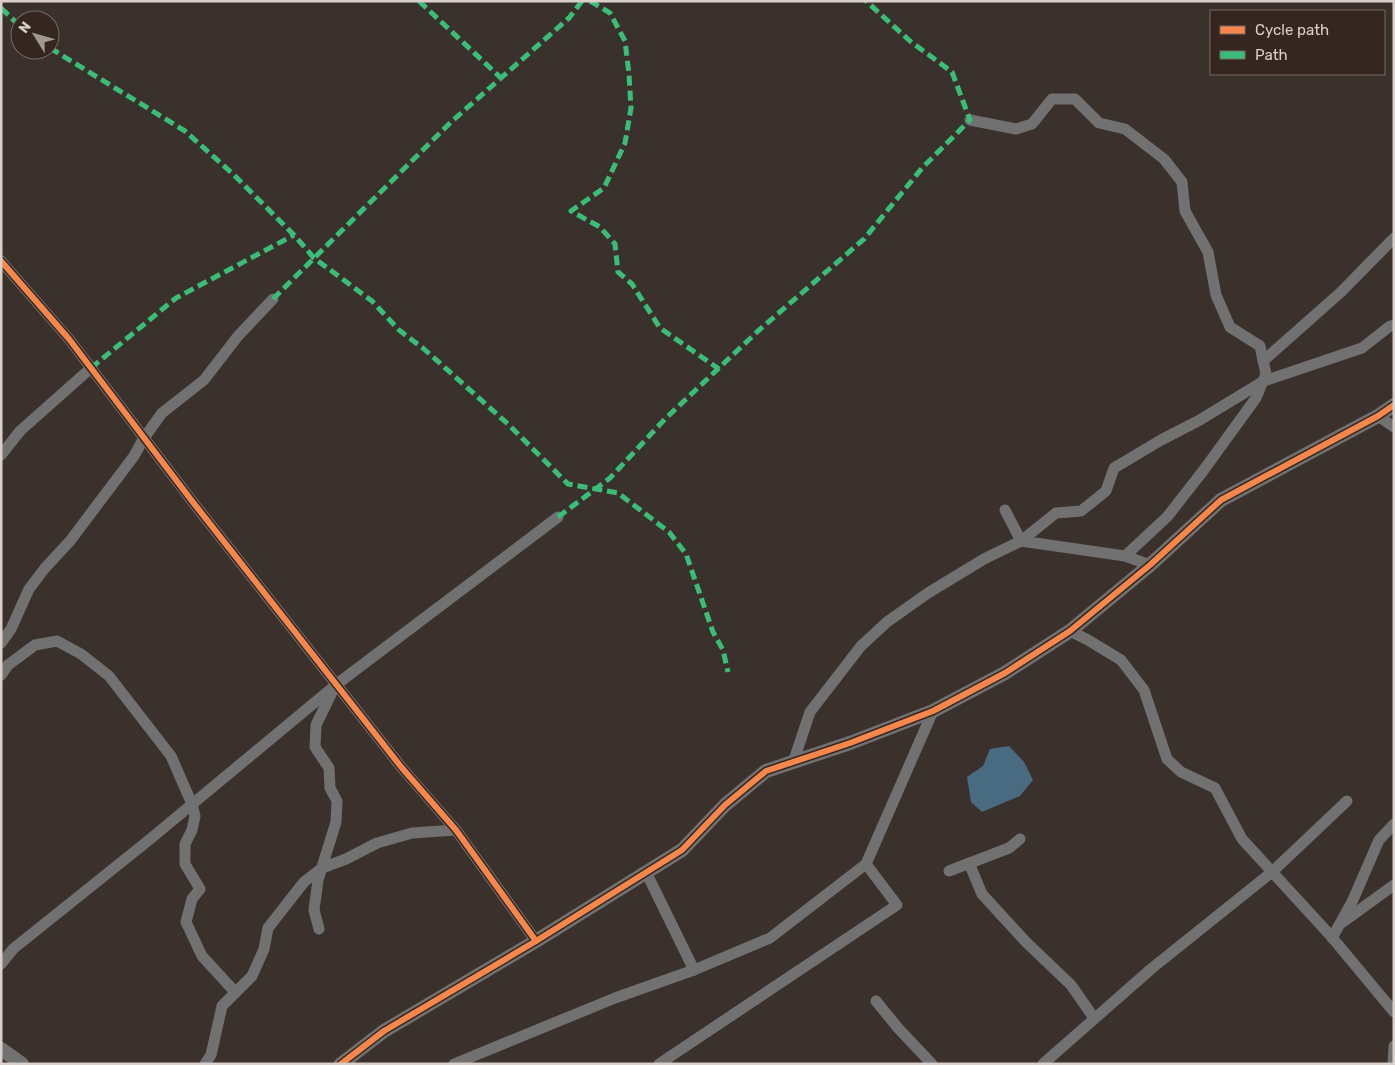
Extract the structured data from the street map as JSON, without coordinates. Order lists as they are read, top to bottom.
{
  "legend": ["Cycle path", "Path"],
  "north": "top left"
}
